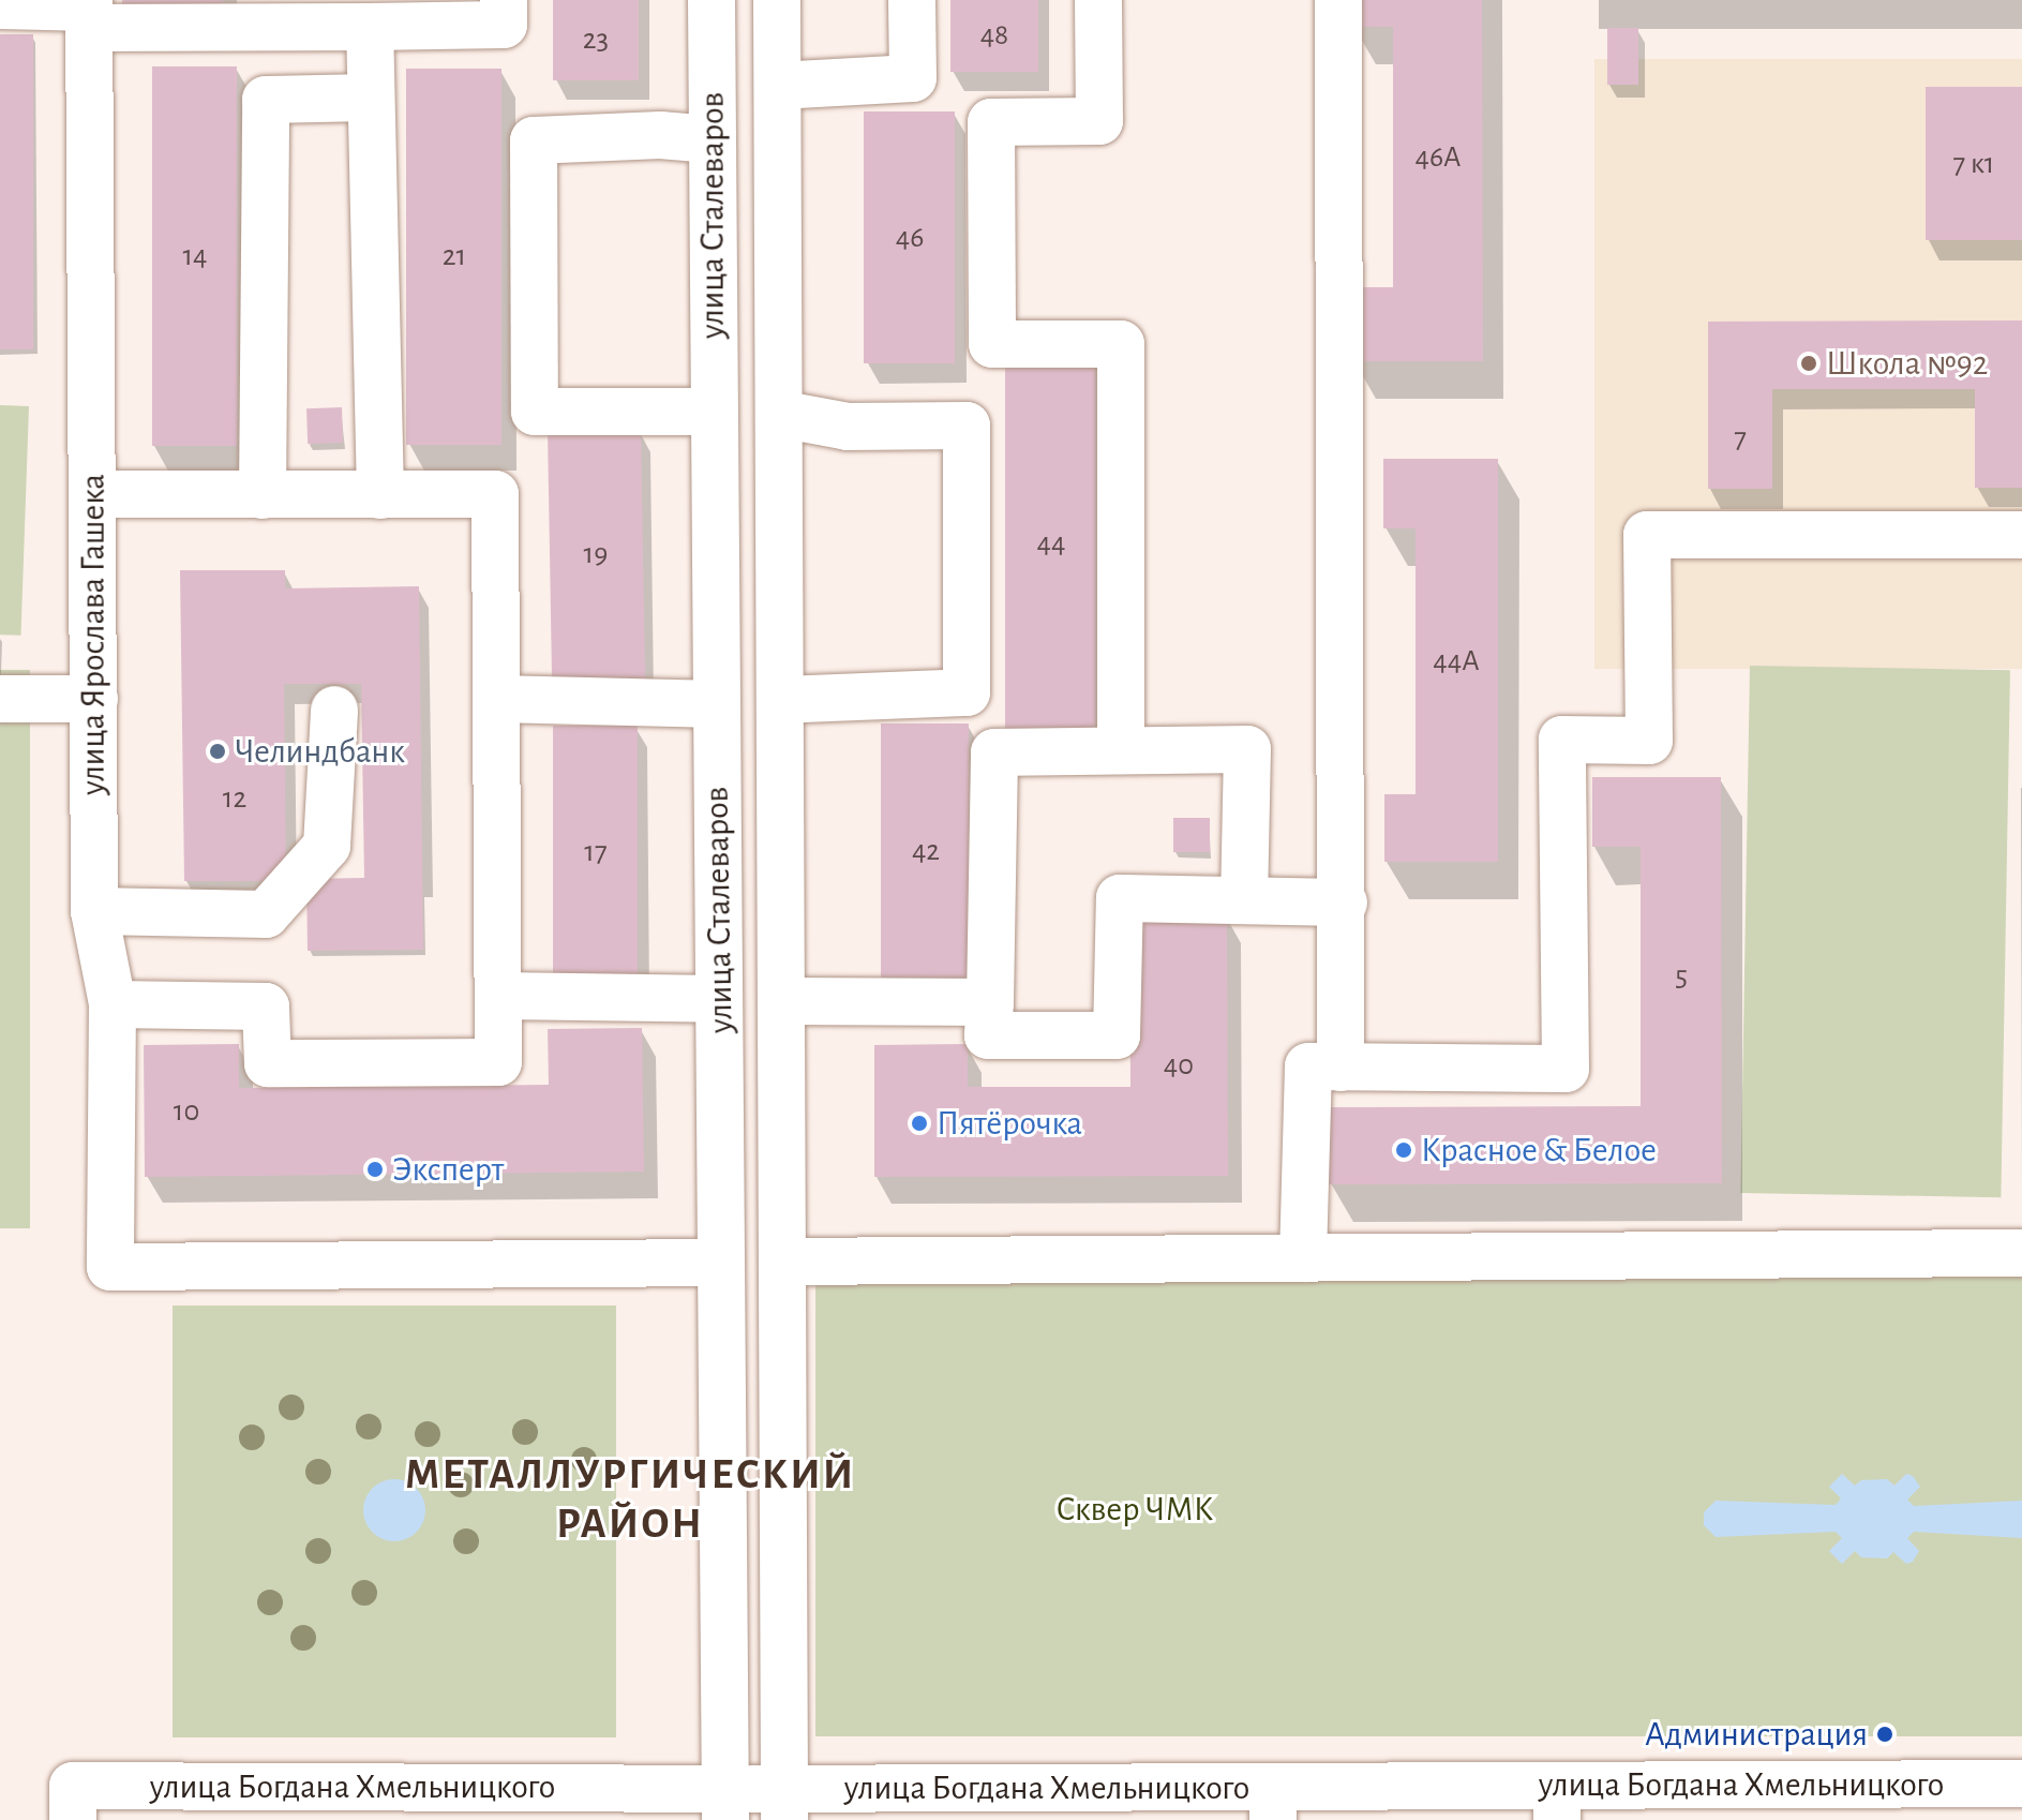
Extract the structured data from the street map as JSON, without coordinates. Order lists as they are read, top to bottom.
{
  "streets": {
    "main road": ["улица Сталеваров", "улица Ярослава Гашека", "улица Богдана Хмельницкого"]
  },
  "crossings": [
    ["улица Сталеваров", "улица Ярослава Гашека"],
    ["улица Сталеваров", "улица Богдана Хмельницкого"]
  ],
  "districts": ["МЕТАЛЛУРГИЧЕСКИЙ РАЙОН"],
  "parks": ["Сквер ЧМК"],
  "places": [
    "Школа №92",
    "Челиндбанк",
    "Пятёрочка",
    "Красное & Белое",
    "Эксперт",
    "Администрация"
  ],
  "house_numbers": [
    "48",
    "23",
    "46А",
    "7 к1",
    "46",
    "14",
    "21",
    "7",
    "44",
    "19",
    "44А",
    "12",
    "42",
    "17",
    "5",
    "40",
    "10"
  ]
}
